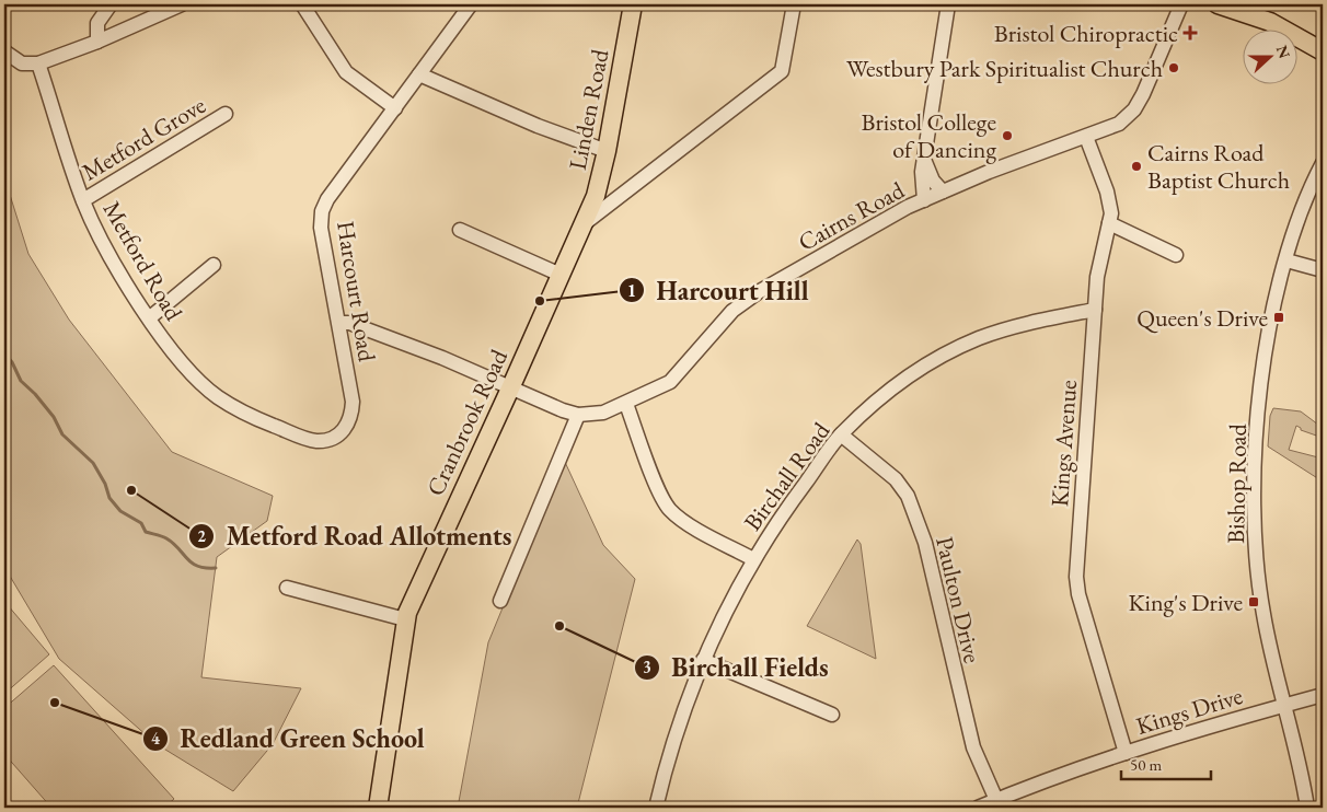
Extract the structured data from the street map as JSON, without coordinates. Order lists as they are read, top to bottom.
{
  "streets": {
    "main road": ["Linden Road", "Cranbrook Road"],
    "street": [
      "Metford Grove",
      "Cairns Road",
      "Metford Road",
      "Harcourt Road",
      "Kings Avenue",
      "Birchall Road",
      "Bishop Road",
      "Paulton Drive",
      "Kings Drive"
    ]
  },
  "crossings": [
    ["Linden Road", "Cranbrook Road"],
    ["Metford Grove", "Metford Road"],
    ["Cairns Road", "Harcourt Road"],
    ["Cairns Road", "Cranbrook Road"],
    ["Cairns Road", "Kings Avenue"],
    ["Metford Road", "Harcourt Road"],
    ["Kings Avenue", "Birchall Road"],
    ["Kings Avenue", "Kings Drive"],
    ["Birchall Road", "Paulton Drive"],
    ["Bishop Road", "Kings Drive"],
    ["Paulton Drive", "Kings Drive"]
  ],
  "places": {
    "health": ["Bristol Chiropractic"],
    "other": [
      "Westbury Park Spiritualist Church",
      "Bristol College of Dancing",
      "Cairns Road Baptist Church",
      "Harcourt Hill",
      "Metford Road Allotments",
      "Birchall Fields",
      "Redland Green School"
    ],
    "transit": ["Queen's Drive", "King's Drive"]
  },
  "scale_bar": "50 m",
  "north": "right"
}
